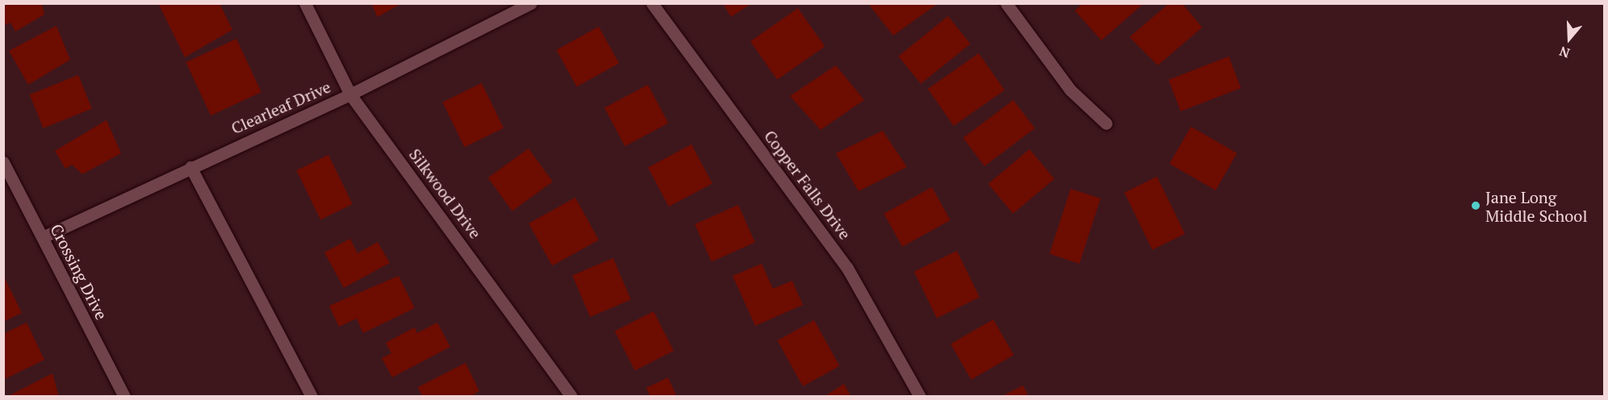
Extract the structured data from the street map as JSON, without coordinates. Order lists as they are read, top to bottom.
{
  "streets": {
    "street": [
      "Clearleaf Drive",
      "Copper Falls Drive",
      "Silkwood Drive",
      "Crossing Drive"
    ]
  },
  "crossings": [
    ["Clearleaf Drive", "Silkwood Drive"],
    ["Clearleaf Drive", "Crossing Drive"]
  ],
  "places": ["Jane Long Middle School"],
  "north": "bottom"
}
